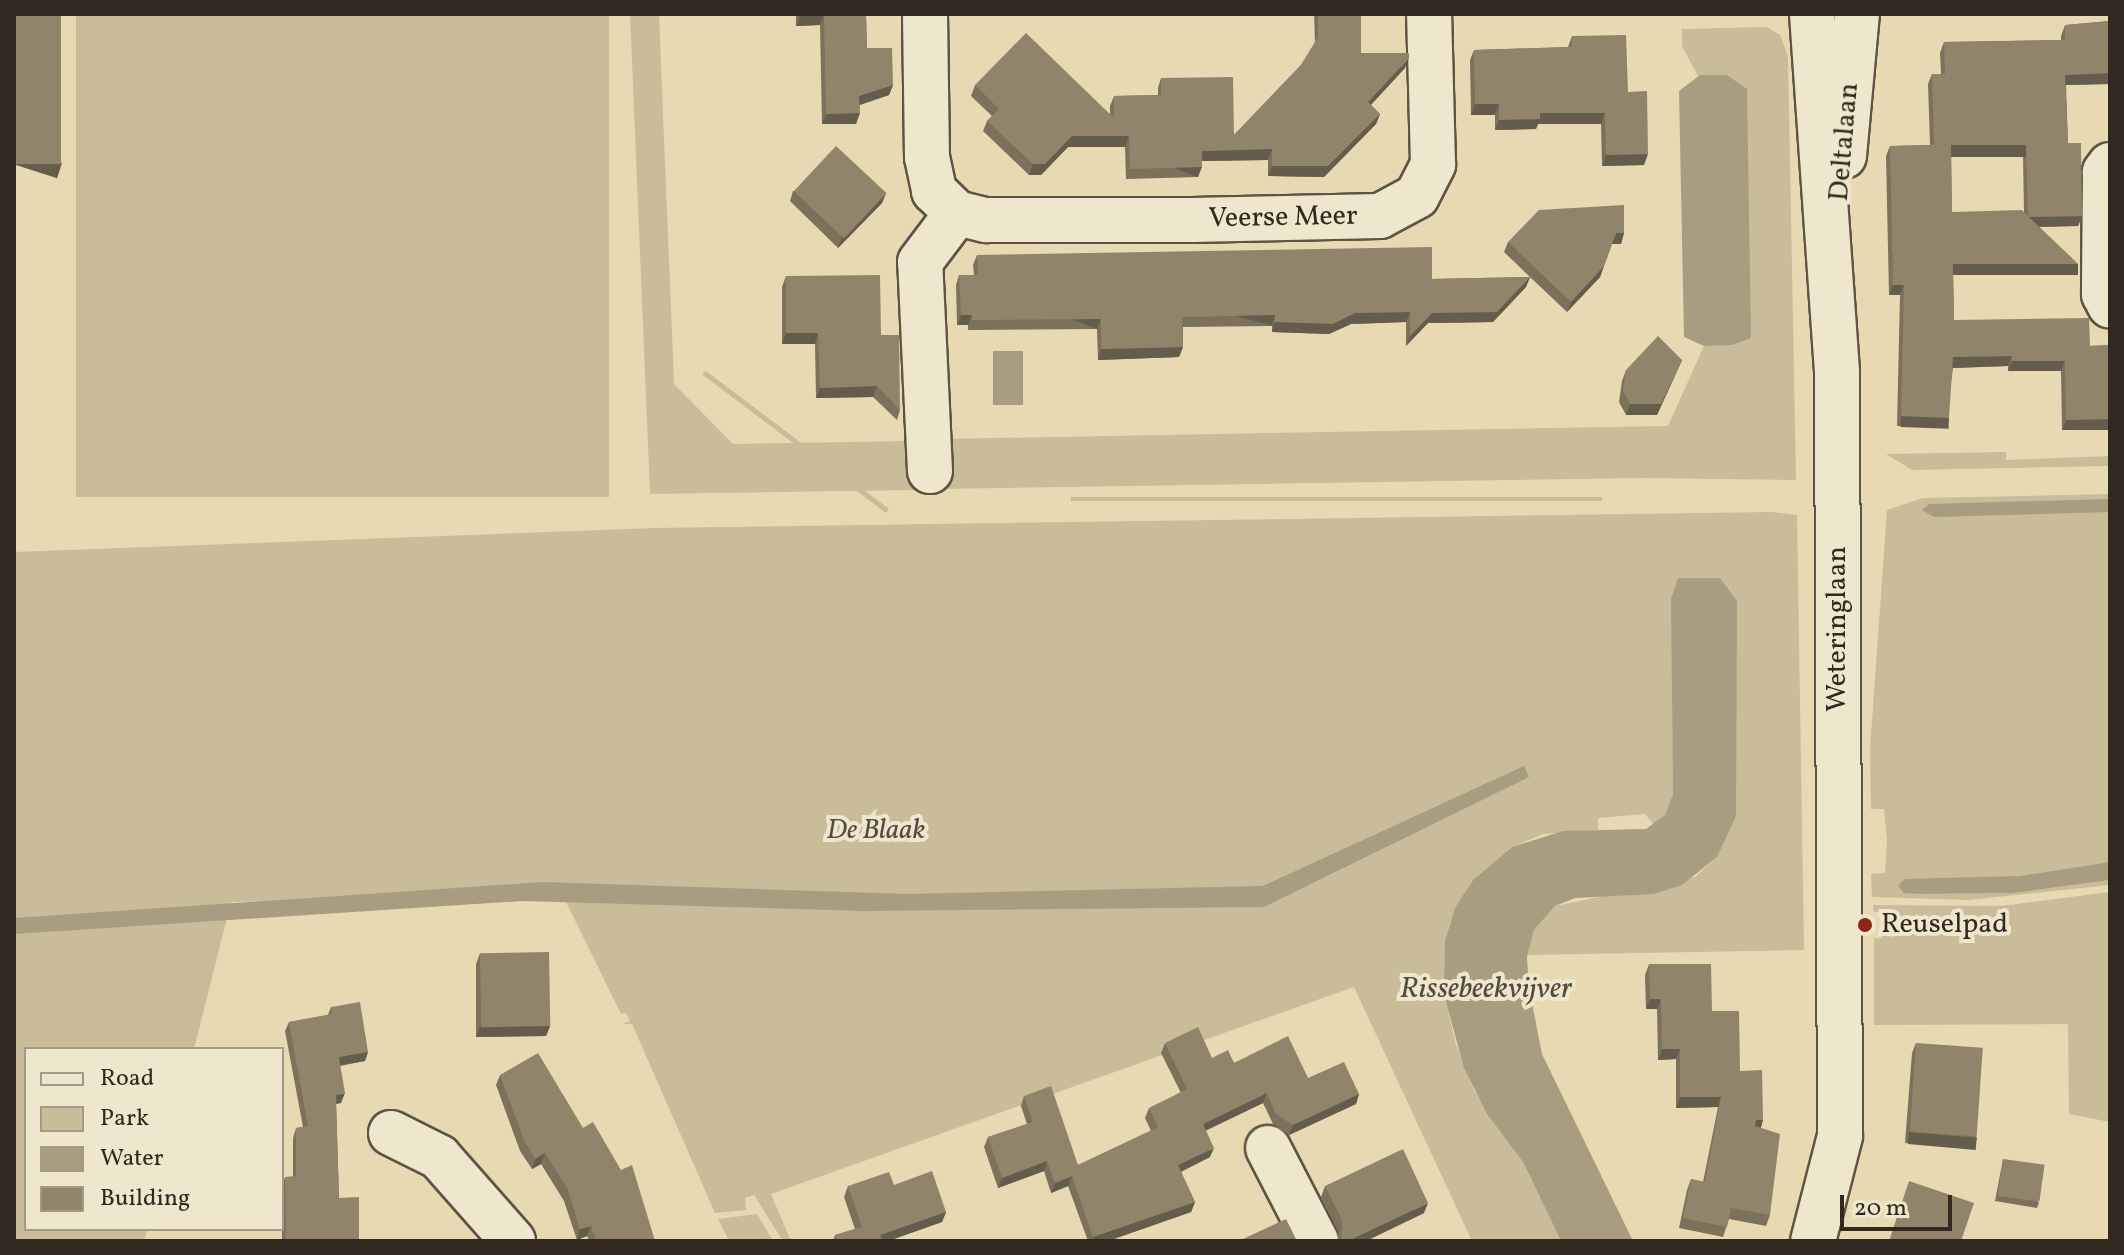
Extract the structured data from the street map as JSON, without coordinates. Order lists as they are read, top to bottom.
{
  "streets": {
    "street": ["Deltalaan", "Veerse Meer", "Weteringlaan"]
  },
  "crossings": [
    ["Deltalaan", "Weteringlaan"]
  ],
  "water": ["Rissebeekvijver"],
  "parks": ["De Blaak"],
  "places": ["Reuselpad"],
  "legend": [
    "Road",
    "Park",
    "Water",
    "Building"
  ],
  "scale_bar": "20 m"
}
